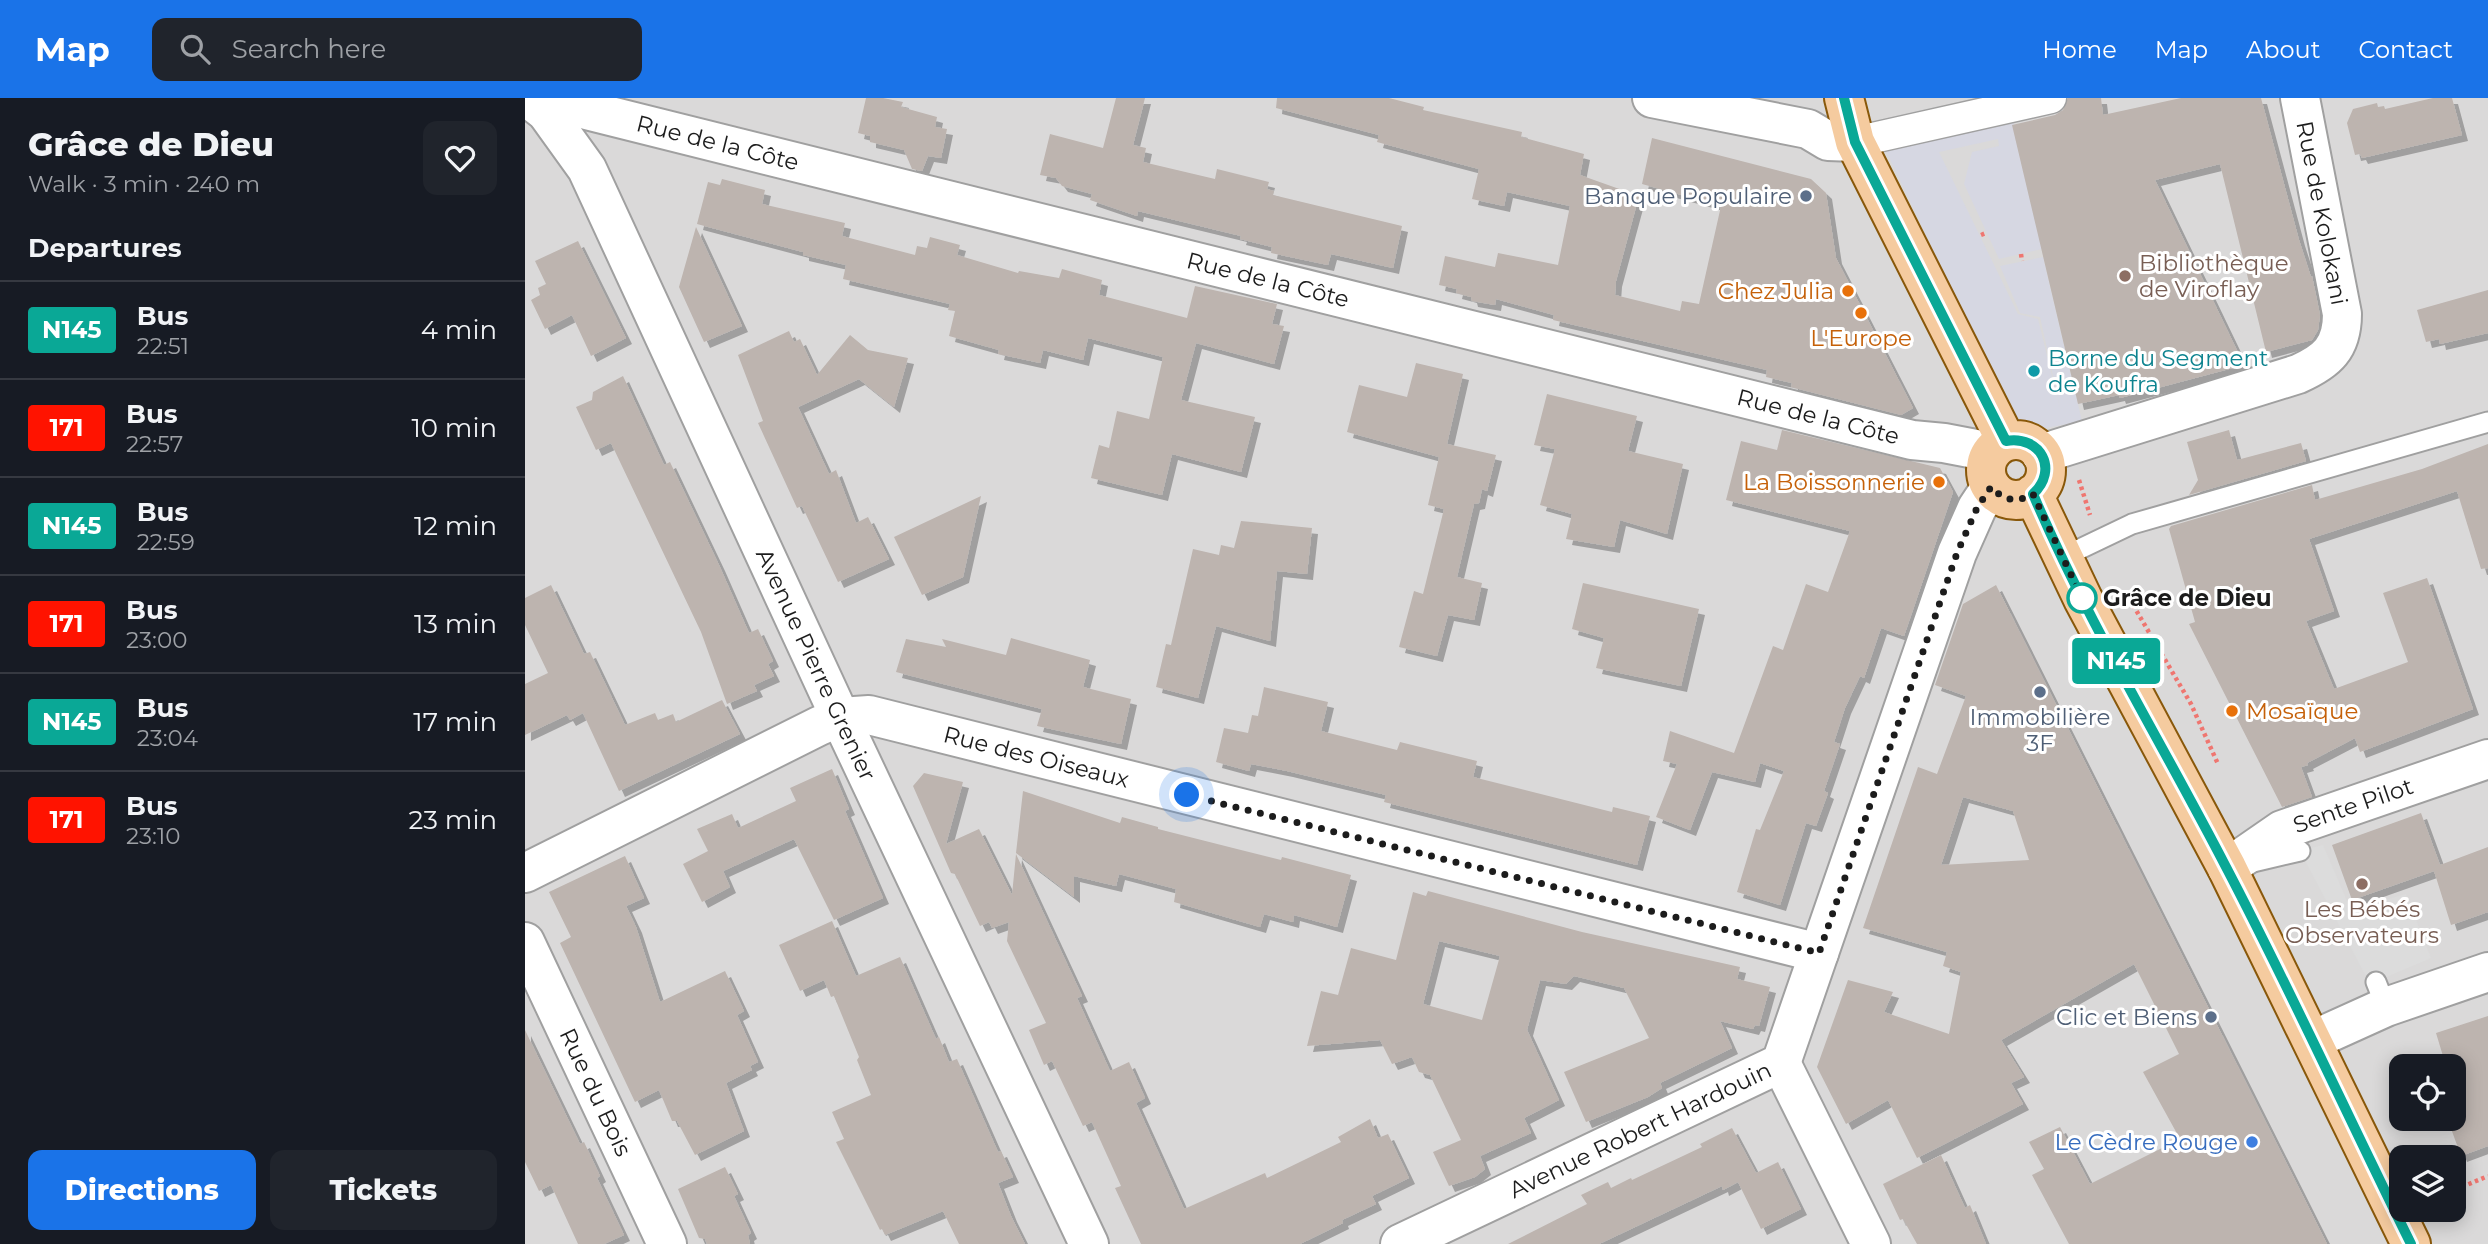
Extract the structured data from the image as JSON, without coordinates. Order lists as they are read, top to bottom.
{
  "streets": {
    "street": [
      "Rue de la Côte",
      "Rue de Kolokani",
      "Avenue Pierre Grenier",
      "Rue des Oiseaux",
      "Sente Pilot",
      "Rue du Bois",
      "Avenue Robert Hardouin"
    ]
  },
  "crossings": [
    ["Rue de la Côte", "Rue de Kolokani"],
    ["Rue de la Côte", "Avenue Pierre Grenier"],
    ["Rue de la Côte", "Avenue Robert Hardouin"],
    ["Rue de Kolokani", "Avenue Robert Hardouin"],
    ["Avenue Pierre Grenier", "Rue des Oiseaux"],
    ["Rue des Oiseaux", "Avenue Robert Hardouin"]
  ],
  "places": [
    "Banque Populaire",
    "Bibliothèque de Viroflay",
    "Chez Julia",
    "L'Europe",
    "Borne du Segment de Koufra",
    "La Boissonnerie",
    "Grâce de Dieu",
    "Immobilière 3F",
    "Mosaïque",
    "Les Bébés Observateurs",
    "Clic et Biens",
    "Le Cèdre Rouge"
  ],
  "lines": ["bus line N145"],
  "page": {
    "header": "Map",
    "search": "Search here",
    "nav": [
      "Home",
      "Map",
      "About",
      "Contact"
    ],
    "heading": [
      ["Grâce de Dieu", "Walk · 3 min · 240 m"],
      "Departures"
    ],
    "on_map": "N145",
    "list": [
      {
        "mark": "N145",
        "name": "Bus",
        "note": "22:51",
        "value": "4 min"
      },
      {
        "mark": "171",
        "name": "Bus",
        "note": "22:57",
        "value": "10 min"
      },
      {
        "mark": "N145",
        "name": "Bus",
        "note": "22:59",
        "value": "12 min"
      },
      {
        "mark": "171",
        "name": "Bus",
        "note": "23:00",
        "value": "13 min"
      },
      {
        "mark": "N145",
        "name": "Bus",
        "note": "23:04",
        "value": "17 min"
      },
      {
        "mark": "171",
        "name": "Bus",
        "note": "23:10",
        "value": "23 min"
      }
    ],
    "buttons": ["Directions", "Tickets"]
  }
}
